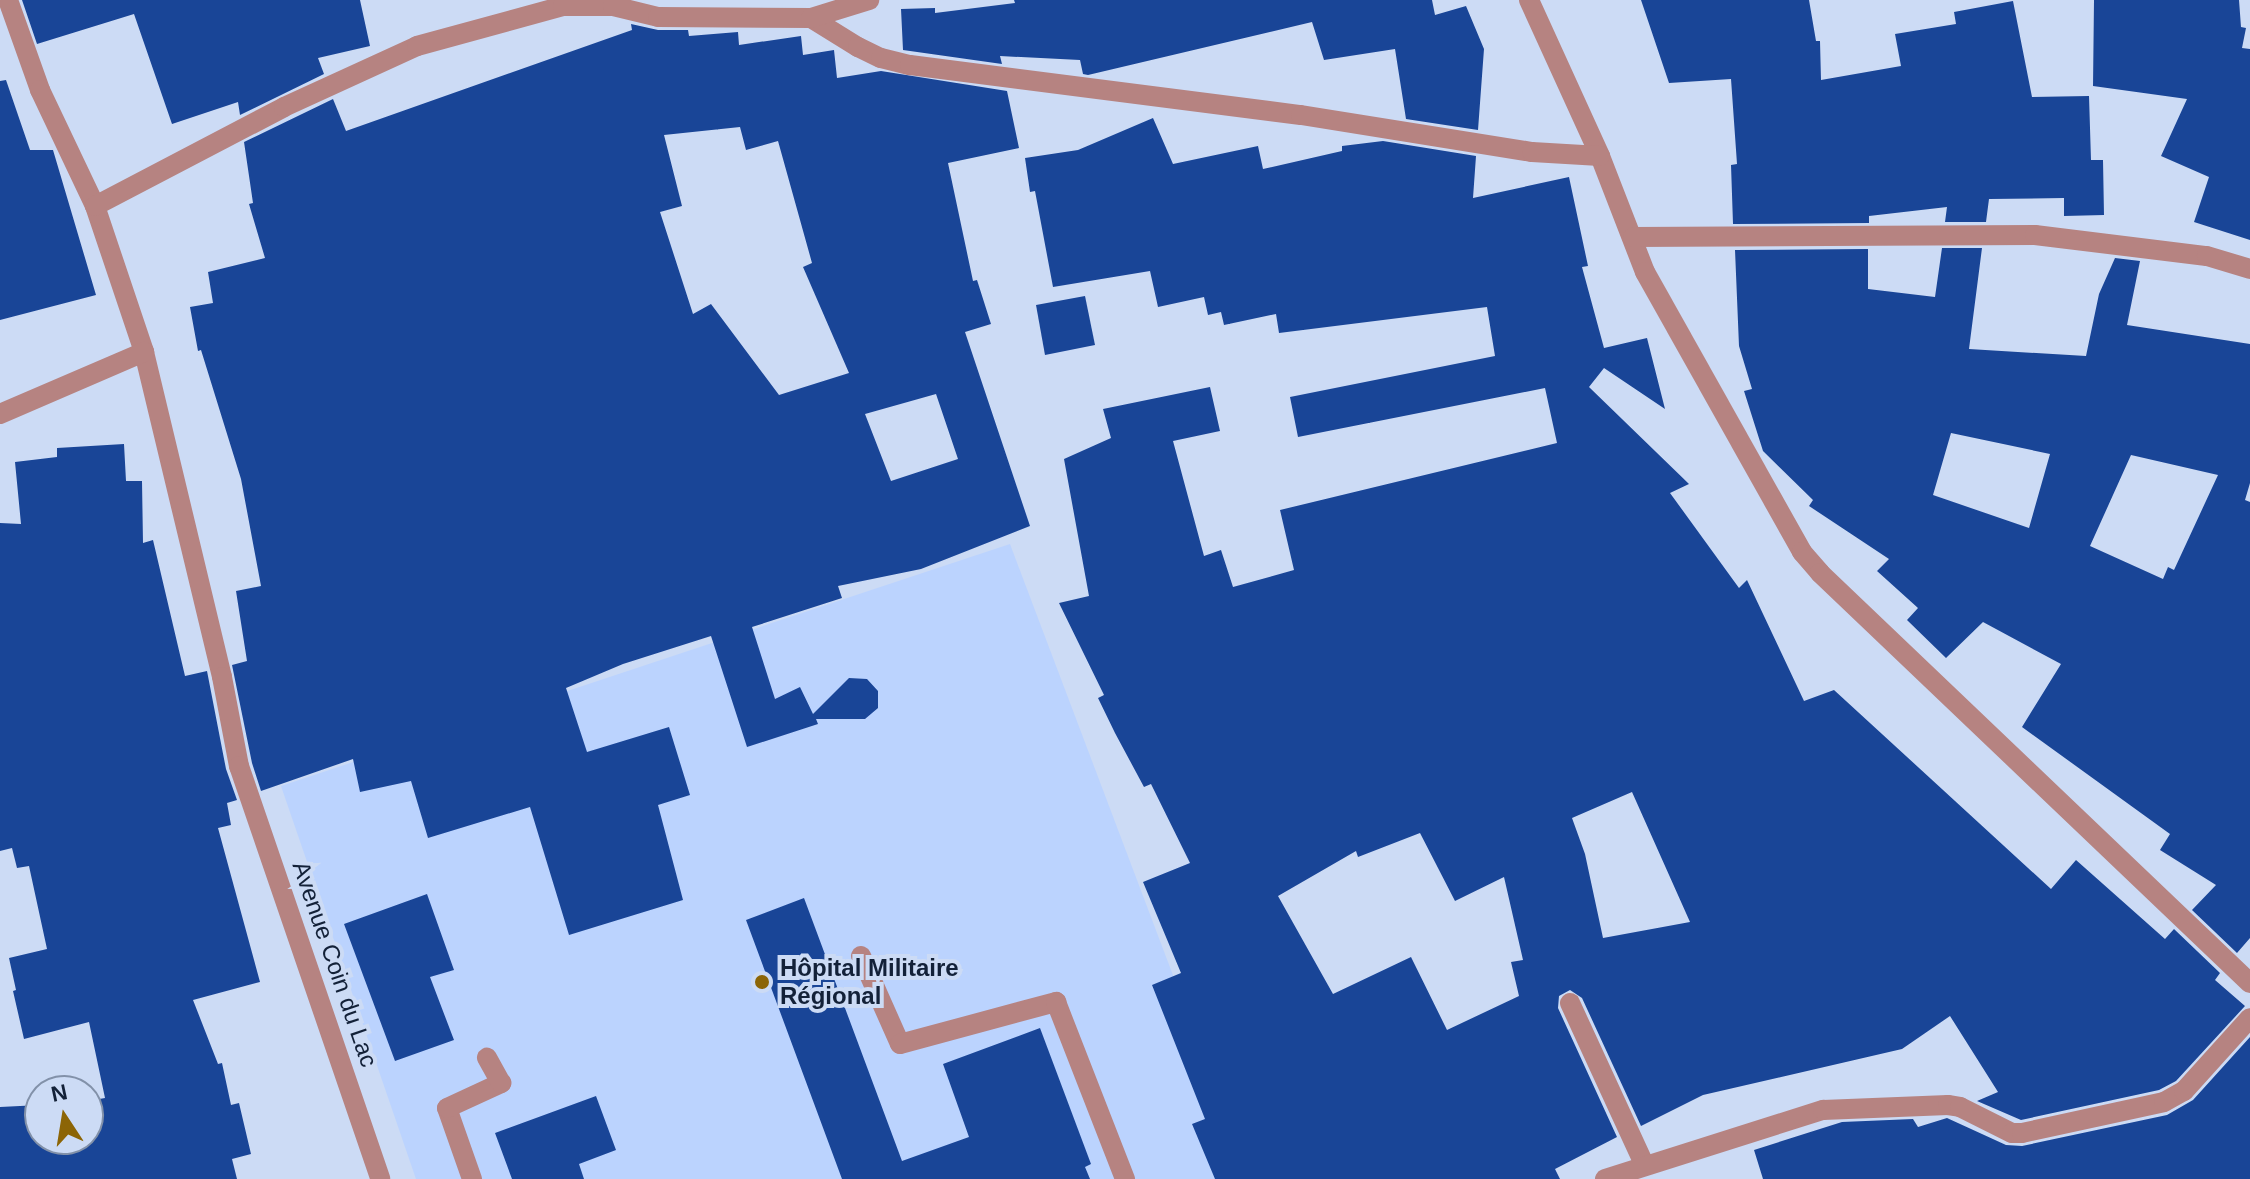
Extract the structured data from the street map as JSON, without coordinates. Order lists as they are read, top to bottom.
{
  "streets": {
    "street": ["Avenue Coin du Lac"]
  },
  "places": ["Hôpital Militaire Régional"],
  "north": "top"
}
